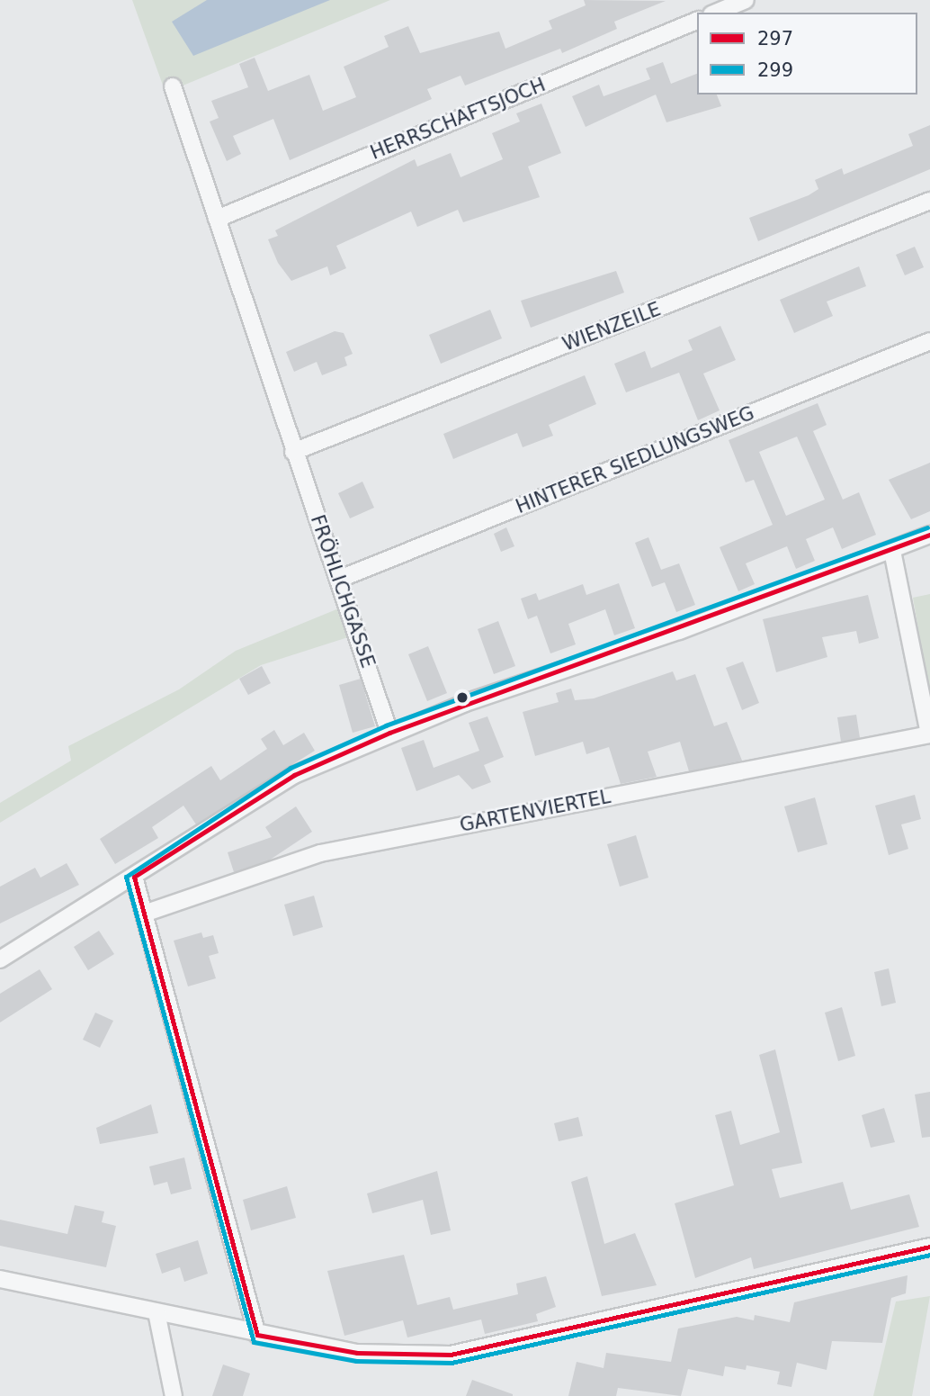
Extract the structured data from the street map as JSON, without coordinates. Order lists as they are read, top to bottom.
{
  "streets": {
    "street": [
      "HERRSCHAFTSJOCH",
      "WIENZEILE",
      "HINTERER SIEDLUNGSWEG",
      "FRÖHLICHGASSE",
      "GARTENVIERTEL"
    ]
  },
  "crossings": [
    ["HERRSCHAFTSJOCH", "FRÖHLICHGASSE"],
    ["WIENZEILE", "FRÖHLICHGASSE"],
    ["HINTERER SIEDLUNGSWEG", "FRÖHLICHGASSE"]
  ],
  "lines": ["transit line 299", "transit line 297"],
  "legend": ["297", "299"]
}
